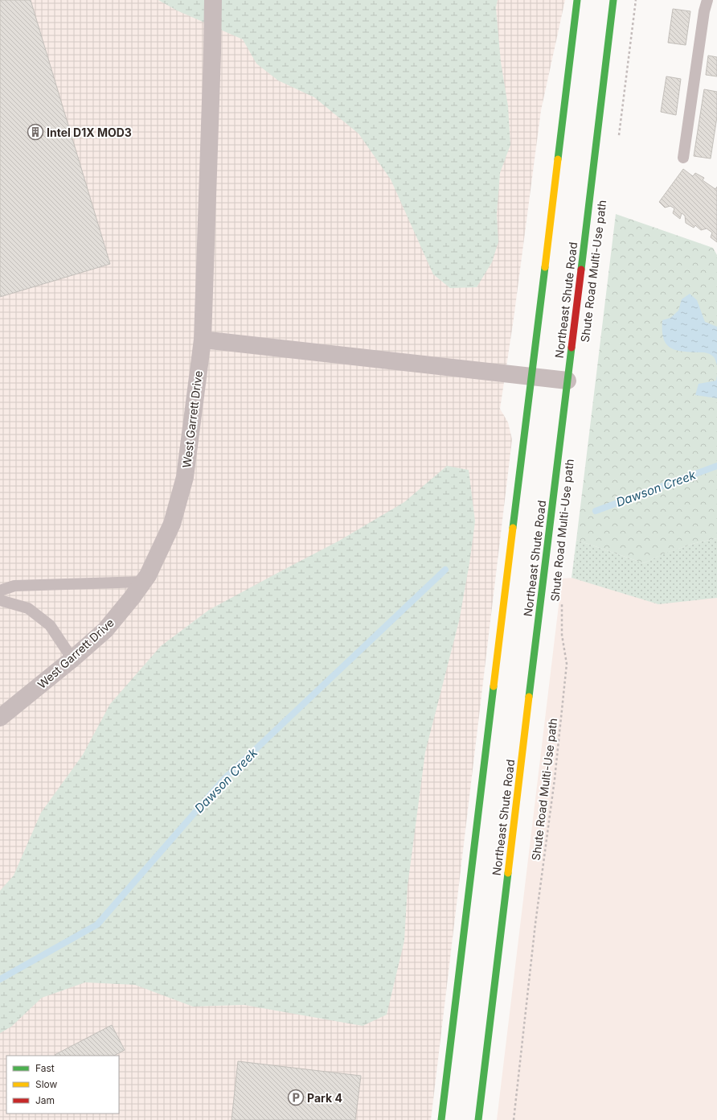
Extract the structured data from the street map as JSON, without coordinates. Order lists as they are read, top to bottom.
{
  "streets": {
    "main road": ["Northeast Shute Road"],
    "street": ["West Garrett Drive"],
    "path": ["Shute Road Multi-Use path"]
  },
  "water": ["Dawson Creek"],
  "places": {
    "building": ["Intel D1X MOD3"],
    "parking": ["Park 4"]
  },
  "legend": ["Fast", "Slow", "Jam"]
}
